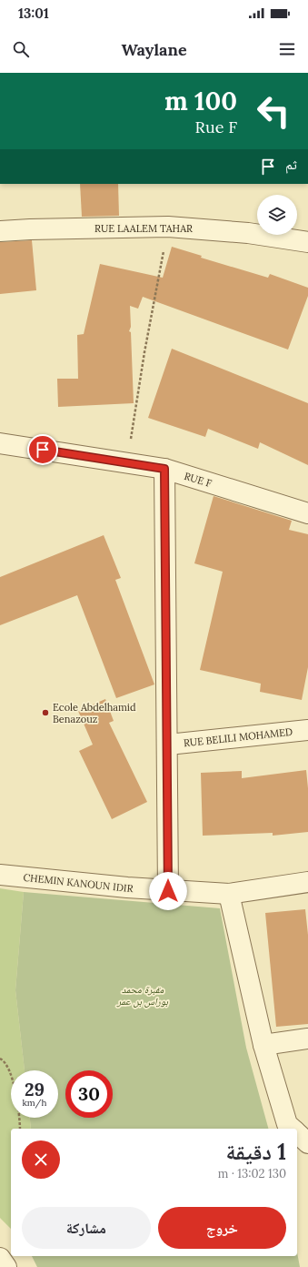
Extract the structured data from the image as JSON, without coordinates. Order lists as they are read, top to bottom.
{
  "streets": {
    "street": [
      "RUE LAALEM TAHAR",
      "RUE F",
      "RUE BELILI MOHAMED",
      "CHEMIN KANOUN IDIR"
    ]
  },
  "parks": ["مقبرة محمد بوراس بن عمر"],
  "places": ["Ecole Abdelhamid Benazouz"],
  "page": {
    "status": "13:01",
    "header": "Waylane",
    "turn": ["100 m", "Rue F"],
    "then": "ثم",
    "speed": "29 km/h",
    "limit": "30",
    "heading": ["1 دقيقة", "130 m · 13:02"],
    "buttons": ["خروج", "مشاركة"]
  }
}
